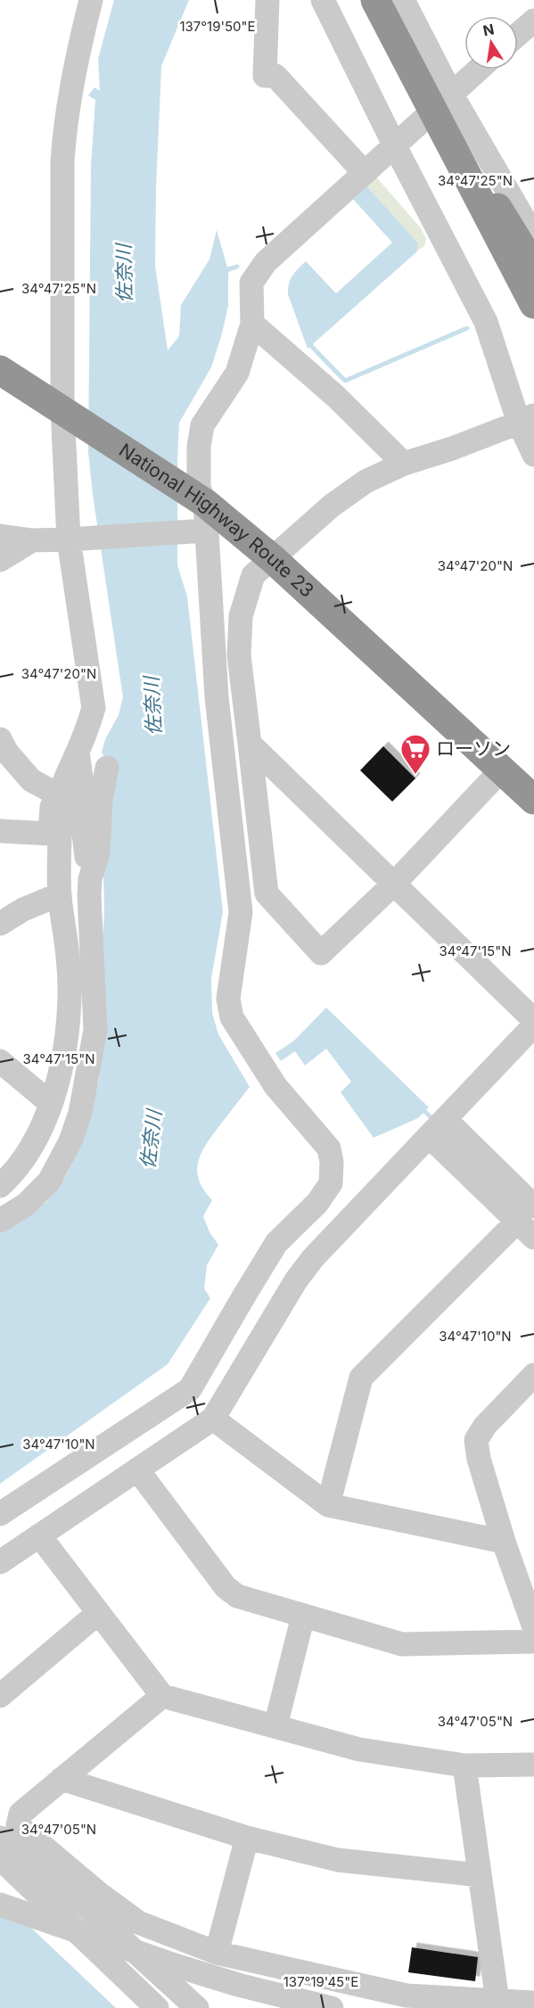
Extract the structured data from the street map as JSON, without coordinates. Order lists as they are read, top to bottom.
{
  "streets": {
    "highway": ["National Highway Route 23"]
  },
  "water": ["佐奈川"],
  "places": {
    "supermarket": ["ローソン"]
  },
  "north": "top",
  "coordinates": [
    "137°19'50\"E",
    "34°47'25\"N",
    "34°47'20\"N",
    "34°47'15\"N",
    "34°47'10\"N",
    "34°47'05\"N",
    "137°19'45\"E"
  ]
}
